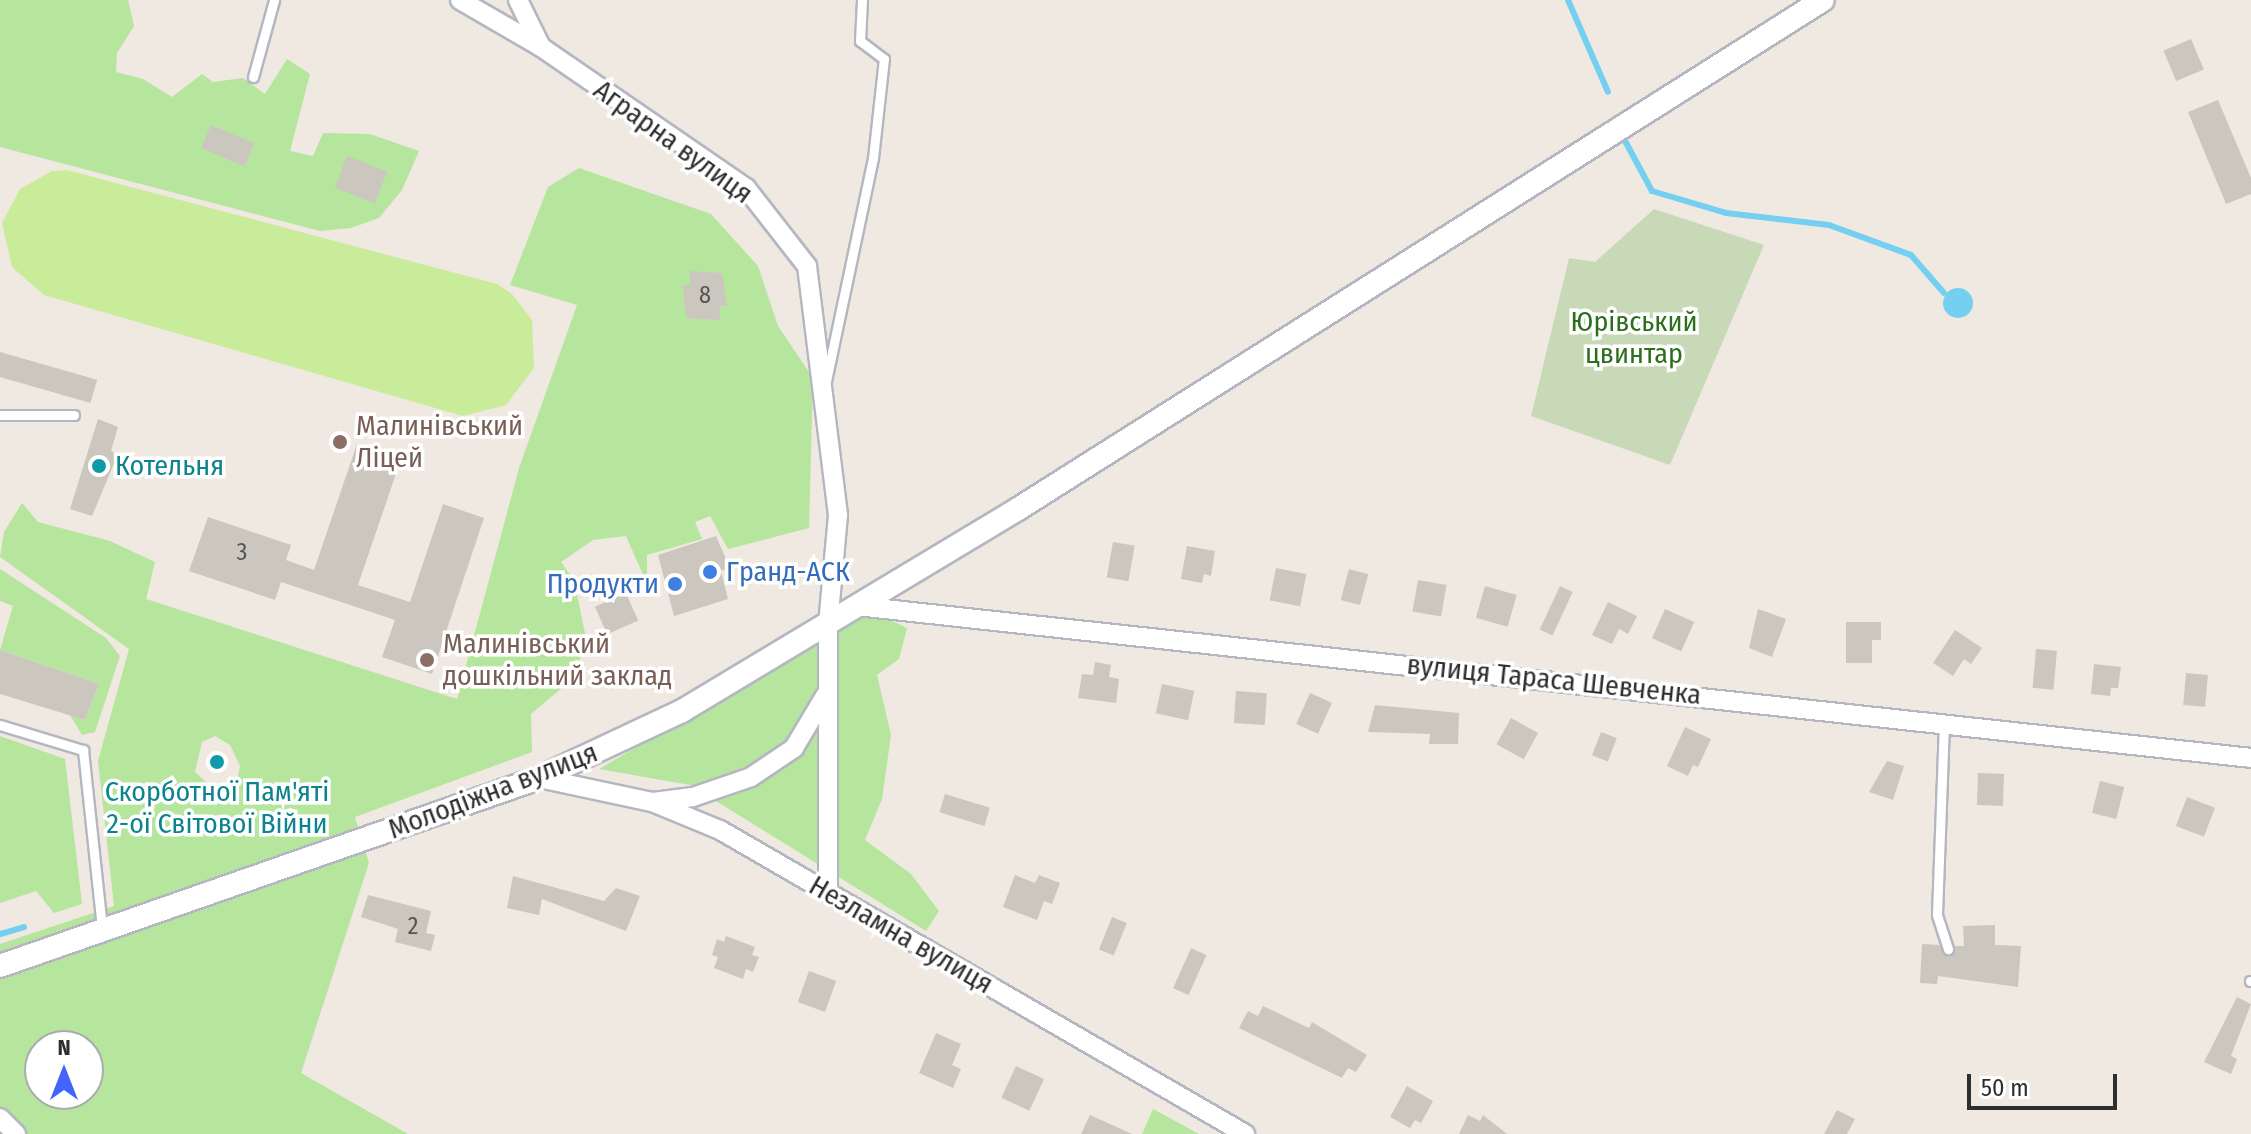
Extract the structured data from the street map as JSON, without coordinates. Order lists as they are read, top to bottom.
{
  "streets": {
    "street": [
      "Аграрна вулиця",
      "вулиця Тараса Шевченка",
      "Молодіжна вулиця",
      "Незламна вулиця"
    ]
  },
  "crossings": [
    ["Аграрна вулиця", "Молодіжна вулиця"],
    ["Аграрна вулиця", "Незламна вулиця"],
    ["вулиця Тараса Шевченка", "Молодіжна вулиця"],
    ["Молодіжна вулиця", "Незламна вулиця"]
  ],
  "parks": ["Юрівський цвинтар"],
  "places": [
    "Малинівський Ліцей",
    "Котельня",
    "Гранд-АСК",
    "Продукти",
    "Малинівський дошкільний заклад",
    "Скорботної Пам'яті 2-ої Світової Війни"
  ],
  "house_numbers": ["8", "3", "2"],
  "scale_bar": "50 m",
  "north": "top"
}
